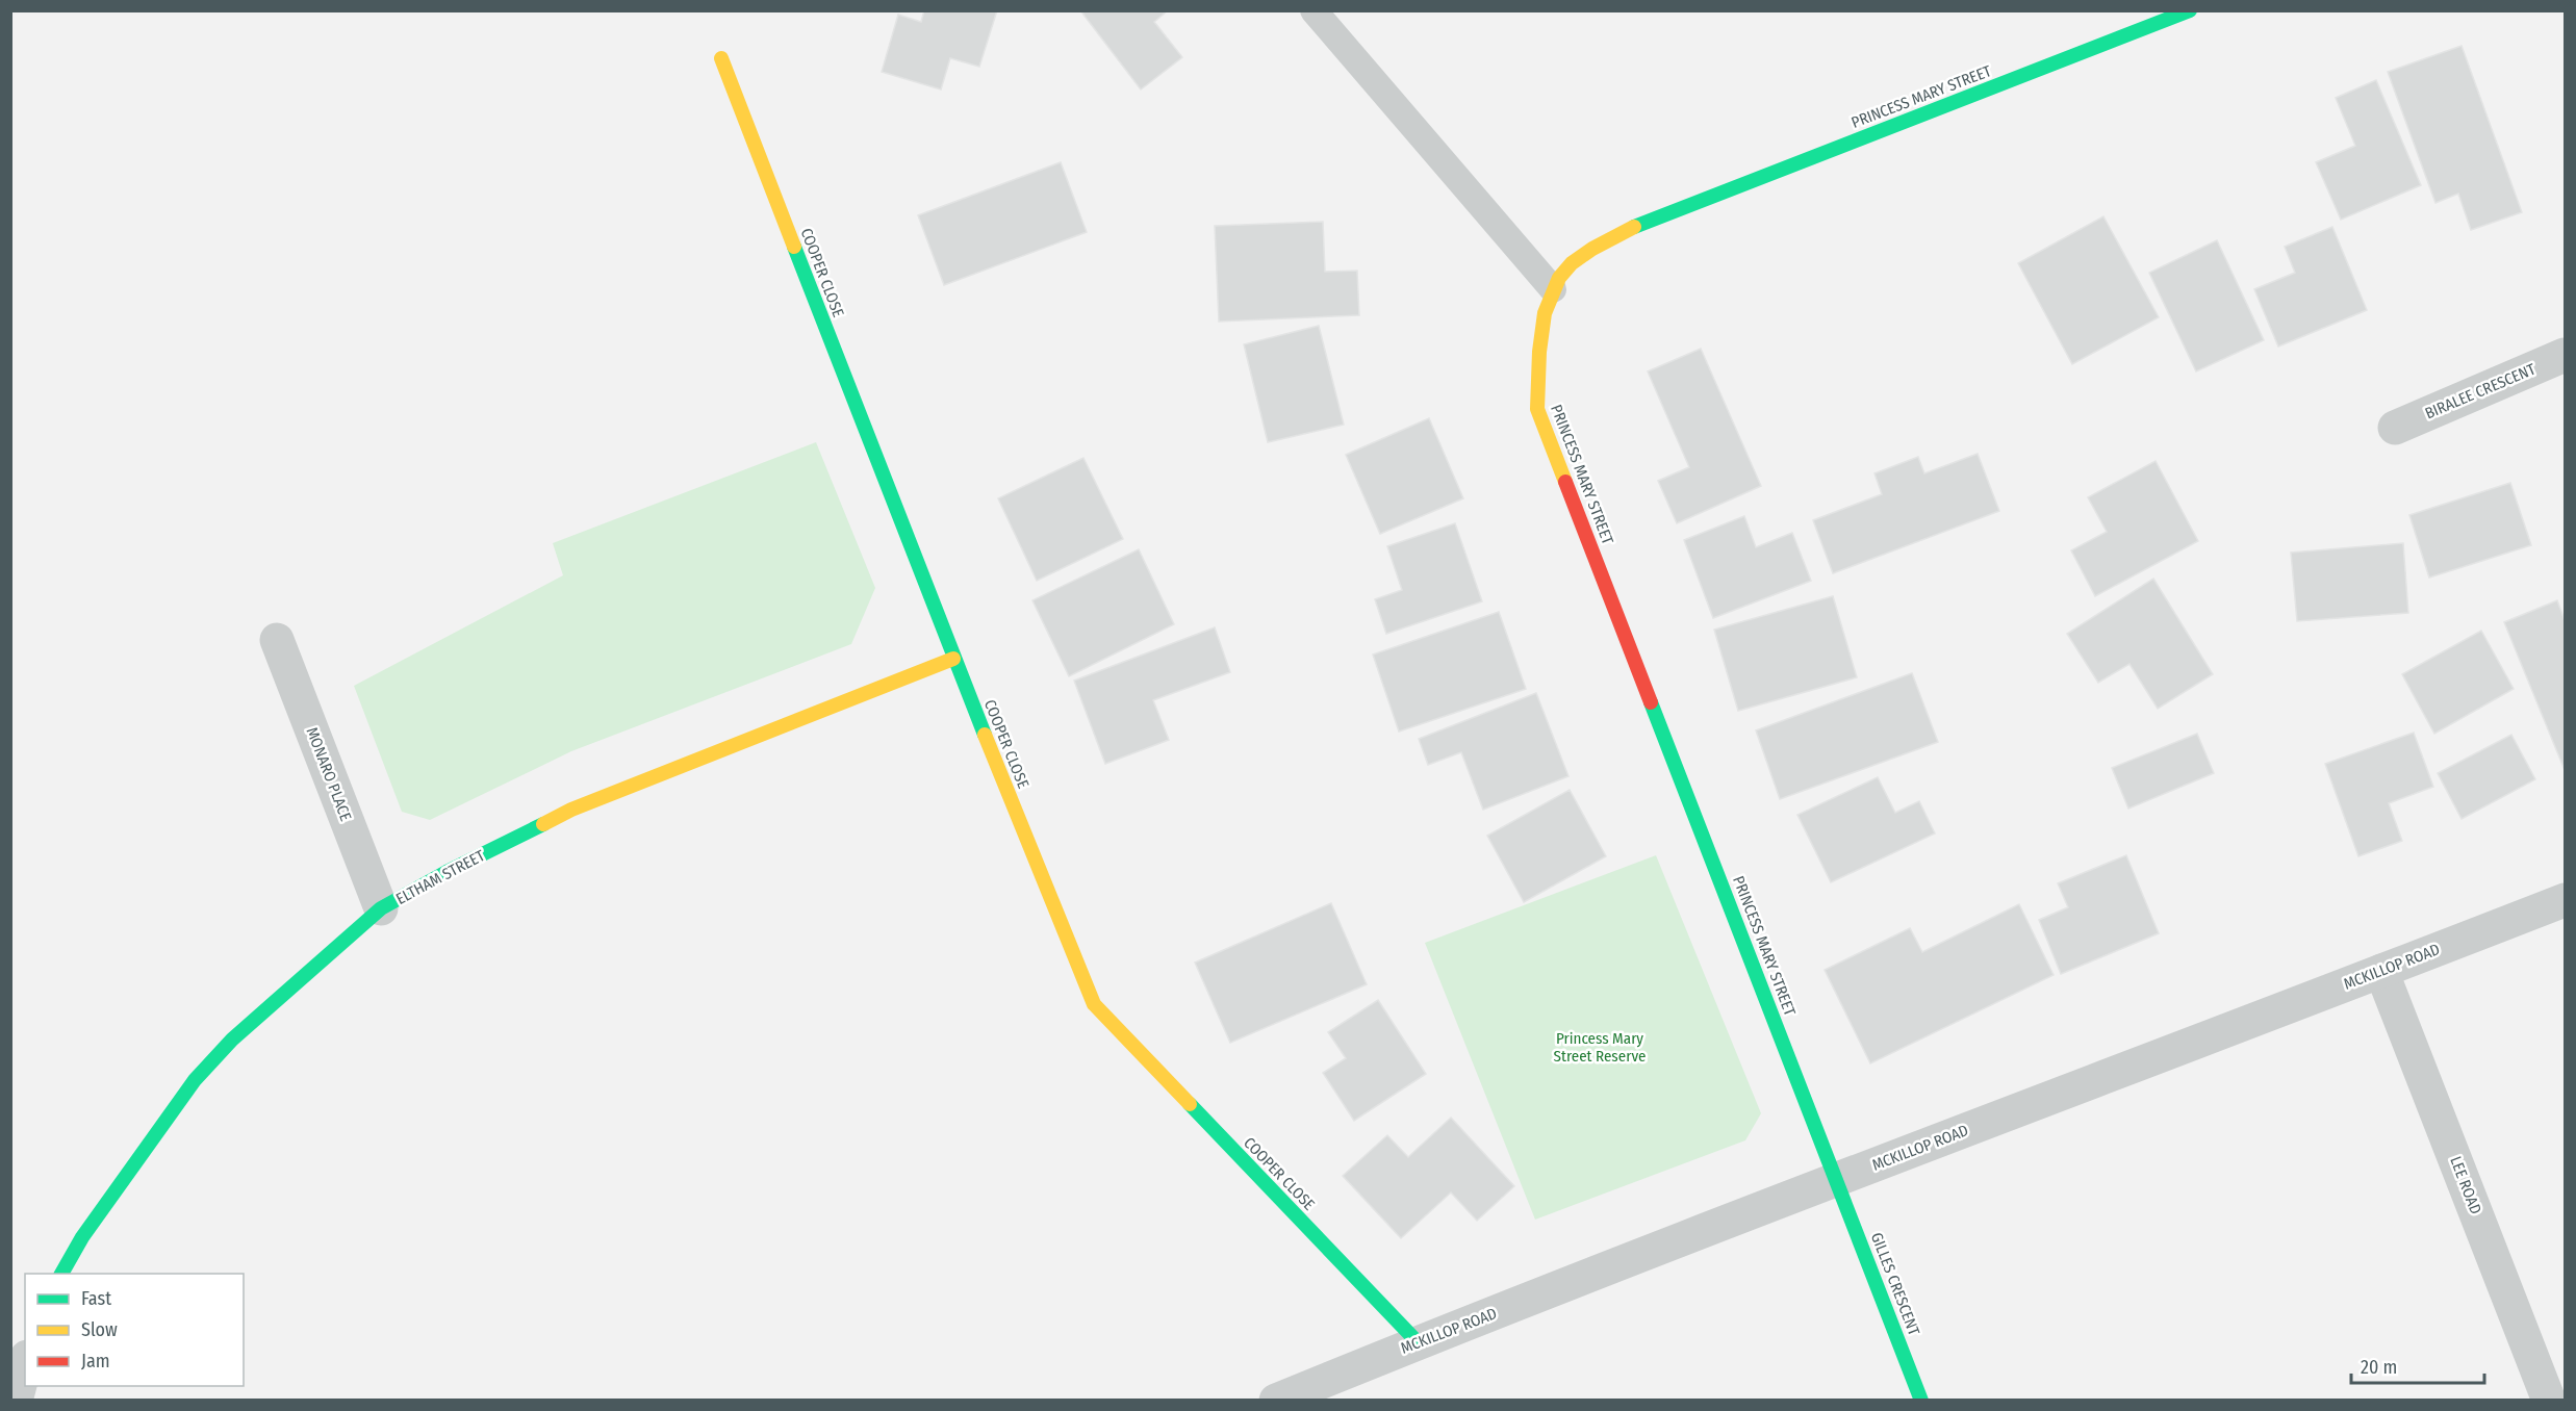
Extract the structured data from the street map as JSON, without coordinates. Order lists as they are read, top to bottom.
{
  "streets": {
    "street": [
      "PRINCESS MARY STREET",
      "COOPER CLOSE",
      "BIRALEE CRESCENT",
      "MONARO PLACE",
      "ELTHAM STREET",
      "MCKILLOP ROAD",
      "LEE ROAD",
      "GILLES CRESCENT"
    ]
  },
  "crossings": [
    ["PRINCESS MARY STREET", "MCKILLOP ROAD"],
    ["PRINCESS MARY STREET", "GILLES CRESCENT"],
    ["COOPER CLOSE", "ELTHAM STREET"],
    ["COOPER CLOSE", "MCKILLOP ROAD"],
    ["MONARO PLACE", "ELTHAM STREET"],
    ["MCKILLOP ROAD", "LEE ROAD"],
    ["MCKILLOP ROAD", "GILLES CRESCENT"]
  ],
  "parks": ["Princess Mary Street Reserve"],
  "legend": ["Fast", "Slow", "Jam"],
  "scale_bar": "20 m"
}
